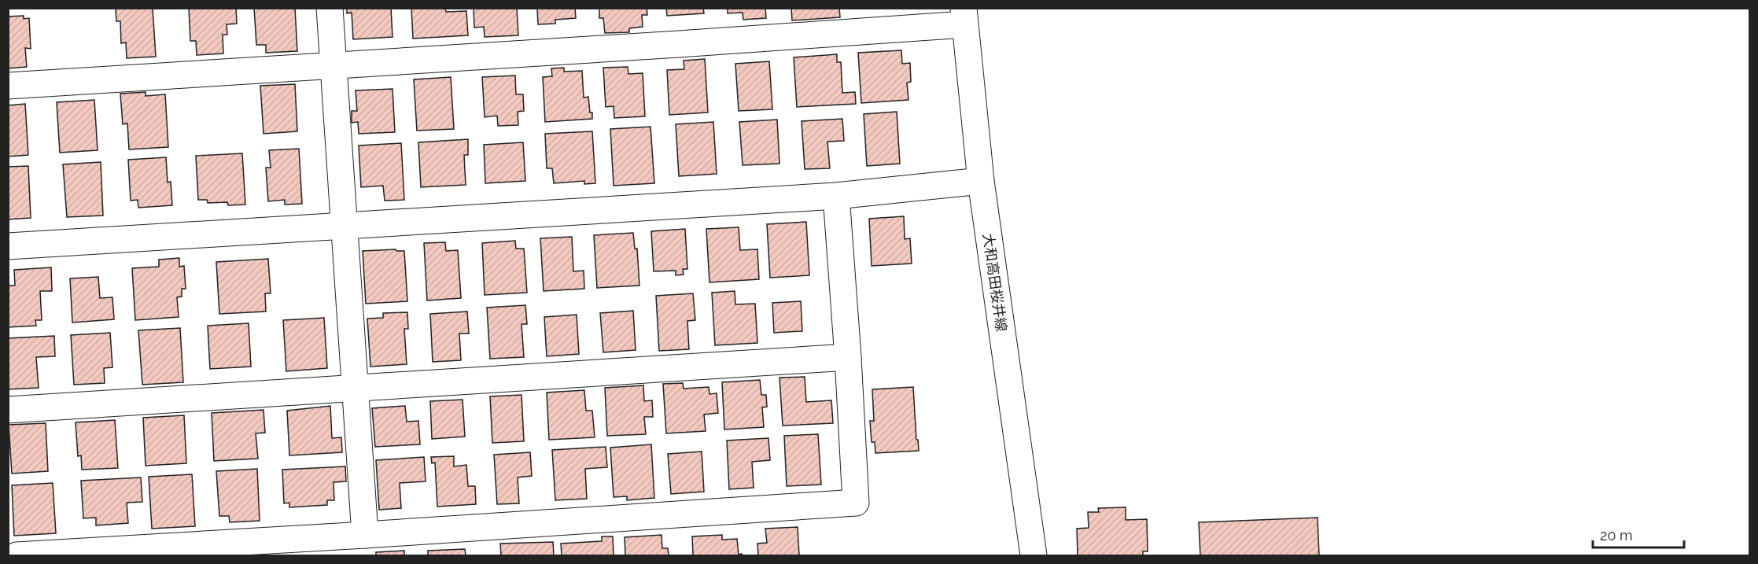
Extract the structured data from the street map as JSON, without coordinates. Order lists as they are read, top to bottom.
{
  "streets": {
    "street": ["大和高田桜井線"]
  },
  "scale_bar": "20 m"
}
